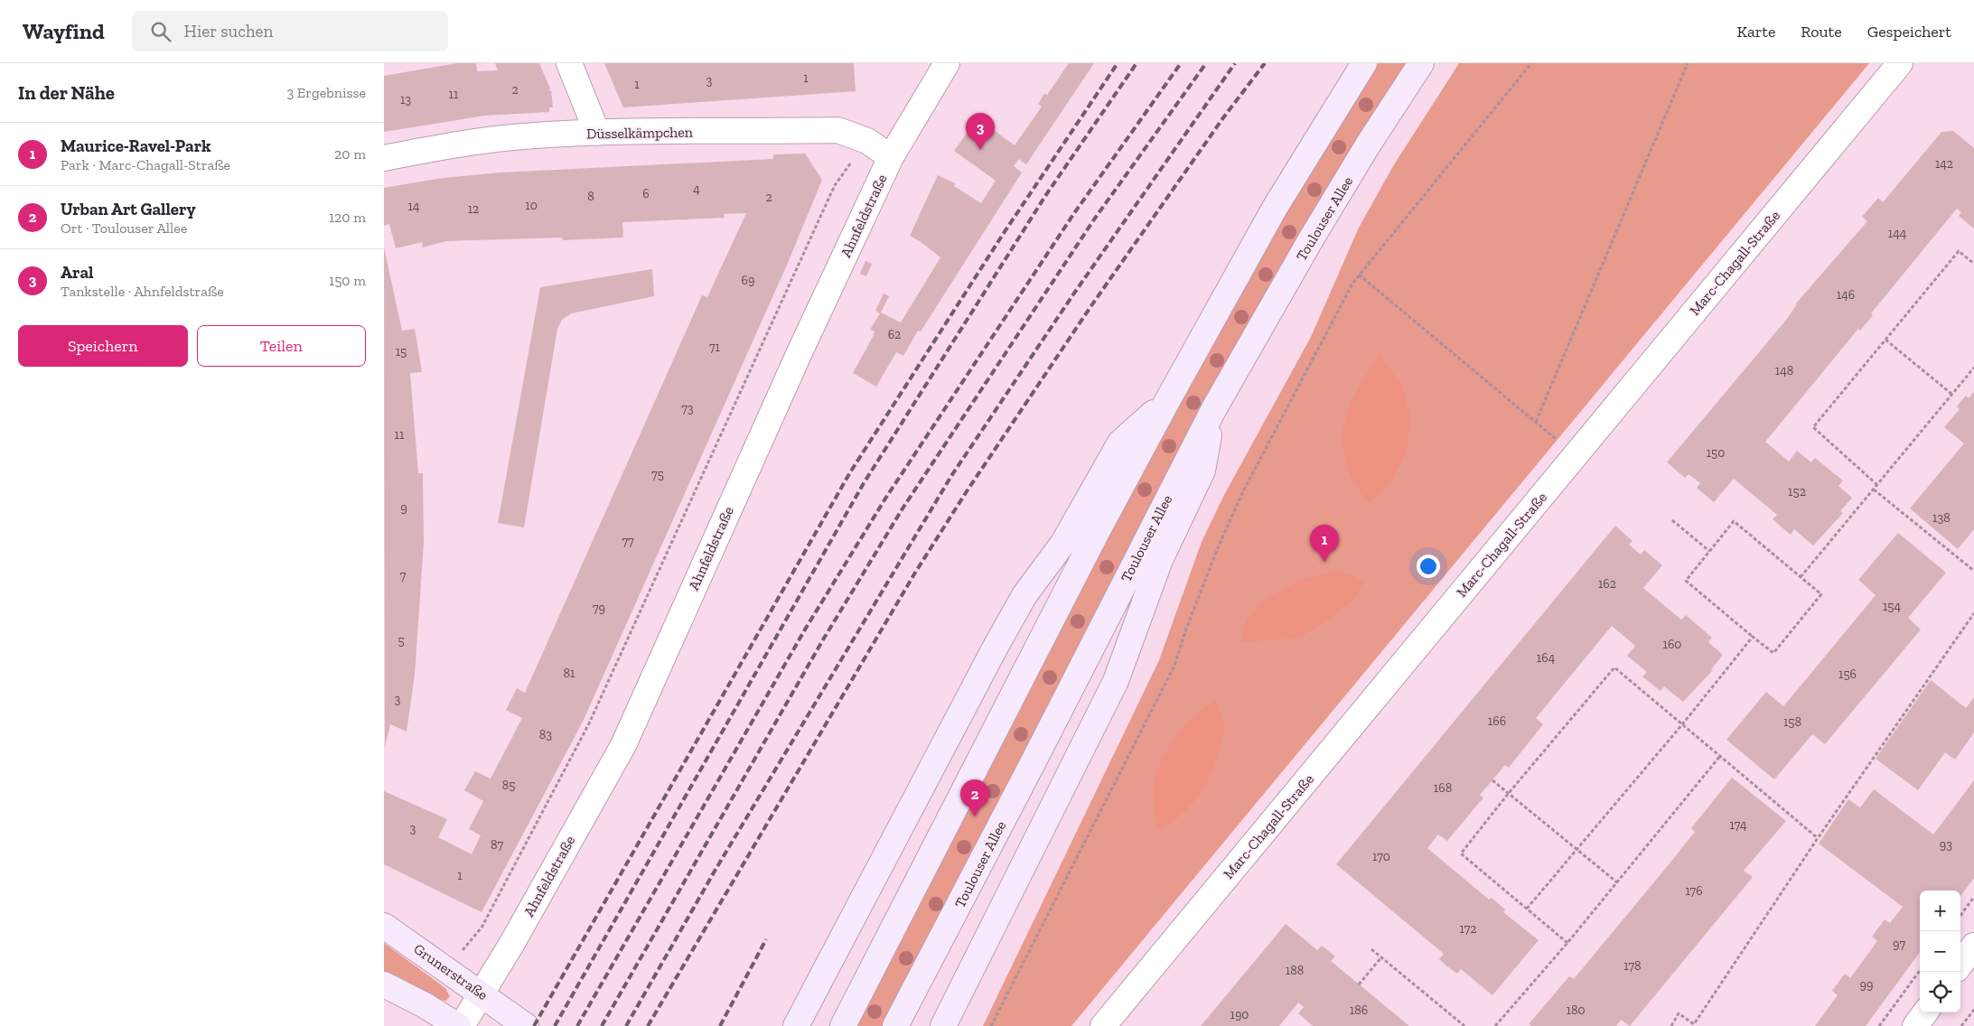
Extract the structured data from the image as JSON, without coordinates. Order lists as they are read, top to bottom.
{
  "streets": {
    "main road": ["Toulouser Allee", "Grunerstraße"],
    "street": ["Düsselkämpchen", "Ahnfeldstraße", "Marc-Chagall-Straße"]
  },
  "crossings": [
    ["Düsselkämpchen", "Ahnfeldstraße"],
    ["Ahnfeldstraße", "Grunerstraße"]
  ],
  "house_numbers": [
    "1",
    "3",
    "1",
    "2",
    "11",
    "13",
    "142",
    "4",
    "6",
    "8",
    "2",
    "10",
    "14",
    "12",
    "144",
    "69",
    "146",
    "62",
    "71",
    "15",
    "148",
    "73",
    "11",
    "150",
    "75",
    "152",
    "9",
    "138",
    "77",
    "7",
    "162",
    "154",
    "79",
    "5",
    "160",
    "164",
    "81",
    "156",
    "3",
    "166",
    "158",
    "83",
    "85",
    "168",
    "174",
    "3",
    "87",
    "93",
    "170",
    "1",
    "176",
    "172",
    "97",
    "178",
    "188",
    "99",
    "186",
    "180",
    "190"
  ],
  "page": {
    "header": "Wayfind",
    "search": "Hier suchen",
    "nav": ["Karte", "Route", "Gespeichert"],
    "heading": ["In der Nähe", "3 Ergebnisse"],
    "pins": ["3", "1", "2"],
    "list": [
      {
        "mark": "1",
        "name": "Maurice-Ravel-Park",
        "note": "Park · Marc-Chagall-Straße",
        "value": "20 m"
      },
      {
        "mark": "2",
        "name": "Urban Art Gallery",
        "note": "Ort · Toulouser Allee",
        "value": "120 m"
      },
      {
        "mark": "3",
        "name": "Aral",
        "note": "Tankstelle · Ahnfeldstraße",
        "value": "150 m"
      }
    ],
    "buttons": ["Speichern", "Teilen"],
    "map_buttons": ["+", "−"]
  }
}
